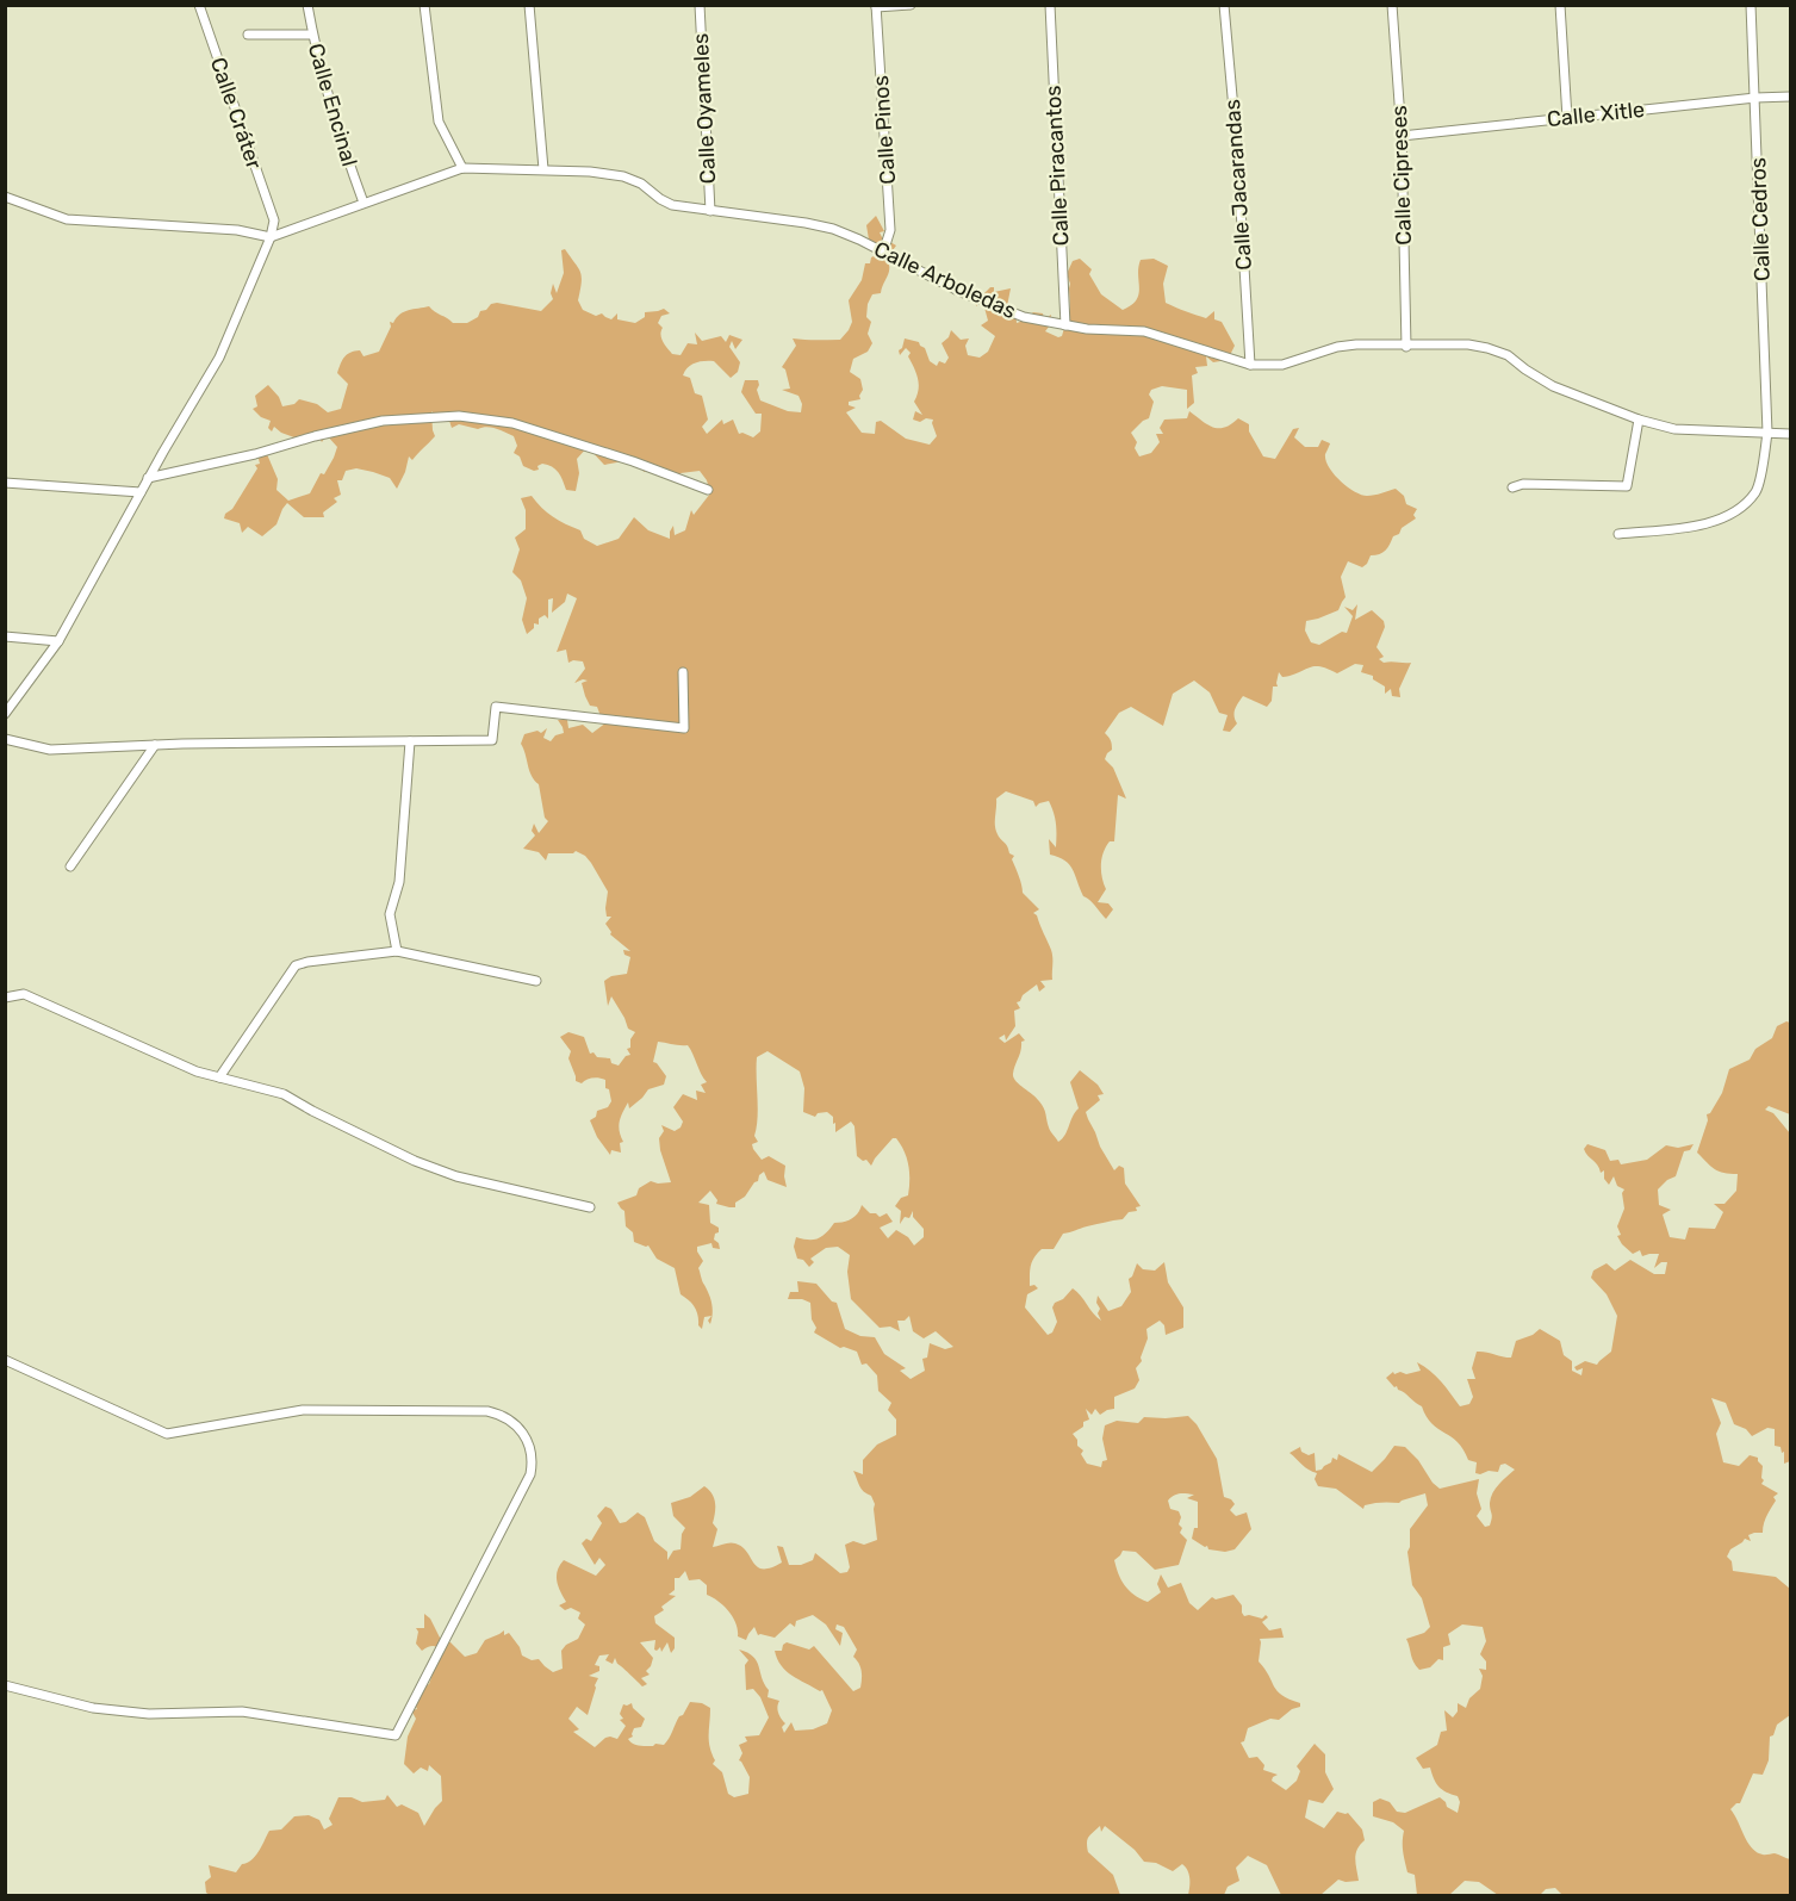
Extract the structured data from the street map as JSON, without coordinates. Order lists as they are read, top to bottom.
{
  "streets": {
    "street": [
      "Calle Encinal",
      "Calle Oyameles",
      "Calle Cráter",
      "Calle Xitle",
      "Calle Pinos",
      "Calle Piracantos",
      "Calle Cipreses",
      "Calle Jacarandas",
      "Calle Cedros",
      "Calle Arboledas"
    ]
  },
  "crossings": [
    ["Calle Encinal", "Calle Arboledas"],
    ["Calle Oyameles", "Calle Arboledas"],
    ["Calle Cráter", "Calle Arboledas"],
    ["Calle Xitle", "Calle Cipreses"],
    ["Calle Xitle", "Calle Cedros"],
    ["Calle Pinos", "Calle Arboledas"],
    ["Calle Piracantos", "Calle Arboledas"],
    ["Calle Cipreses", "Calle Arboledas"],
    ["Calle Jacarandas", "Calle Arboledas"],
    ["Calle Cedros", "Calle Arboledas"]
  ]
}
